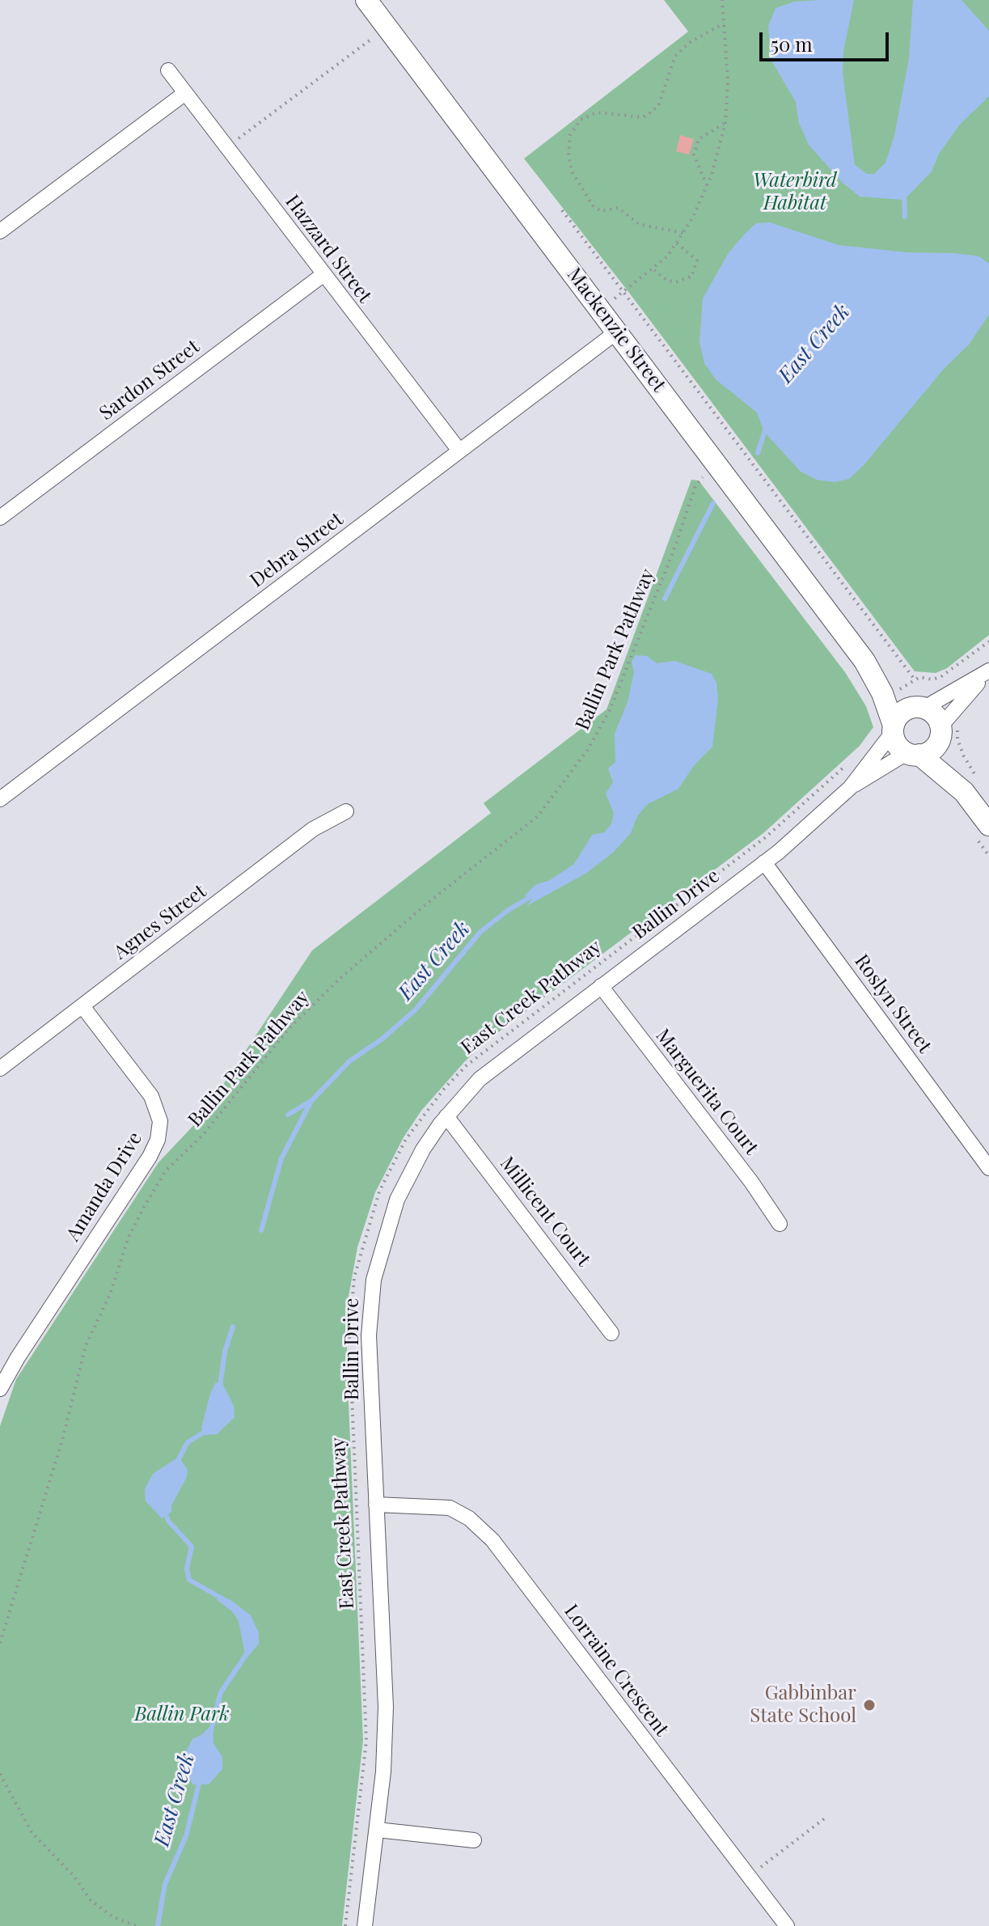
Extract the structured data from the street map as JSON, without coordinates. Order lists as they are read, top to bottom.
{
  "streets": {
    "main road": ["Mackenzie Street"],
    "street": [
      "Hazzard Street",
      "Sardon Street",
      "Debra Street",
      "Ballin Drive",
      "Agnes Street",
      "Roslyn Street",
      "Marguerita Court",
      "Amanda Drive",
      "Millicent Court",
      "Lorraine Crescent"
    ],
    "path": ["Ballin Park Pathway", "East Creek Pathway"]
  },
  "crossings": [
    ["Hazzard Street", "Sardon Street"],
    ["Hazzard Street", "Debra Street"],
    ["Mackenzie Street", "Debra Street"],
    ["Mackenzie Street", "Ballin Drive"],
    ["Ballin Drive", "Roslyn Street"],
    ["Ballin Drive", "Marguerita Court"],
    ["Ballin Drive", "Millicent Court"],
    ["Ballin Drive", "Lorraine Crescent"],
    ["Agnes Street", "Amanda Drive"]
  ],
  "water": ["East Creek"],
  "parks": ["Waterbird Habitat", "Ballin Park"],
  "places": ["Gabbinbar State School"],
  "scale_bar": "50 m"
}
